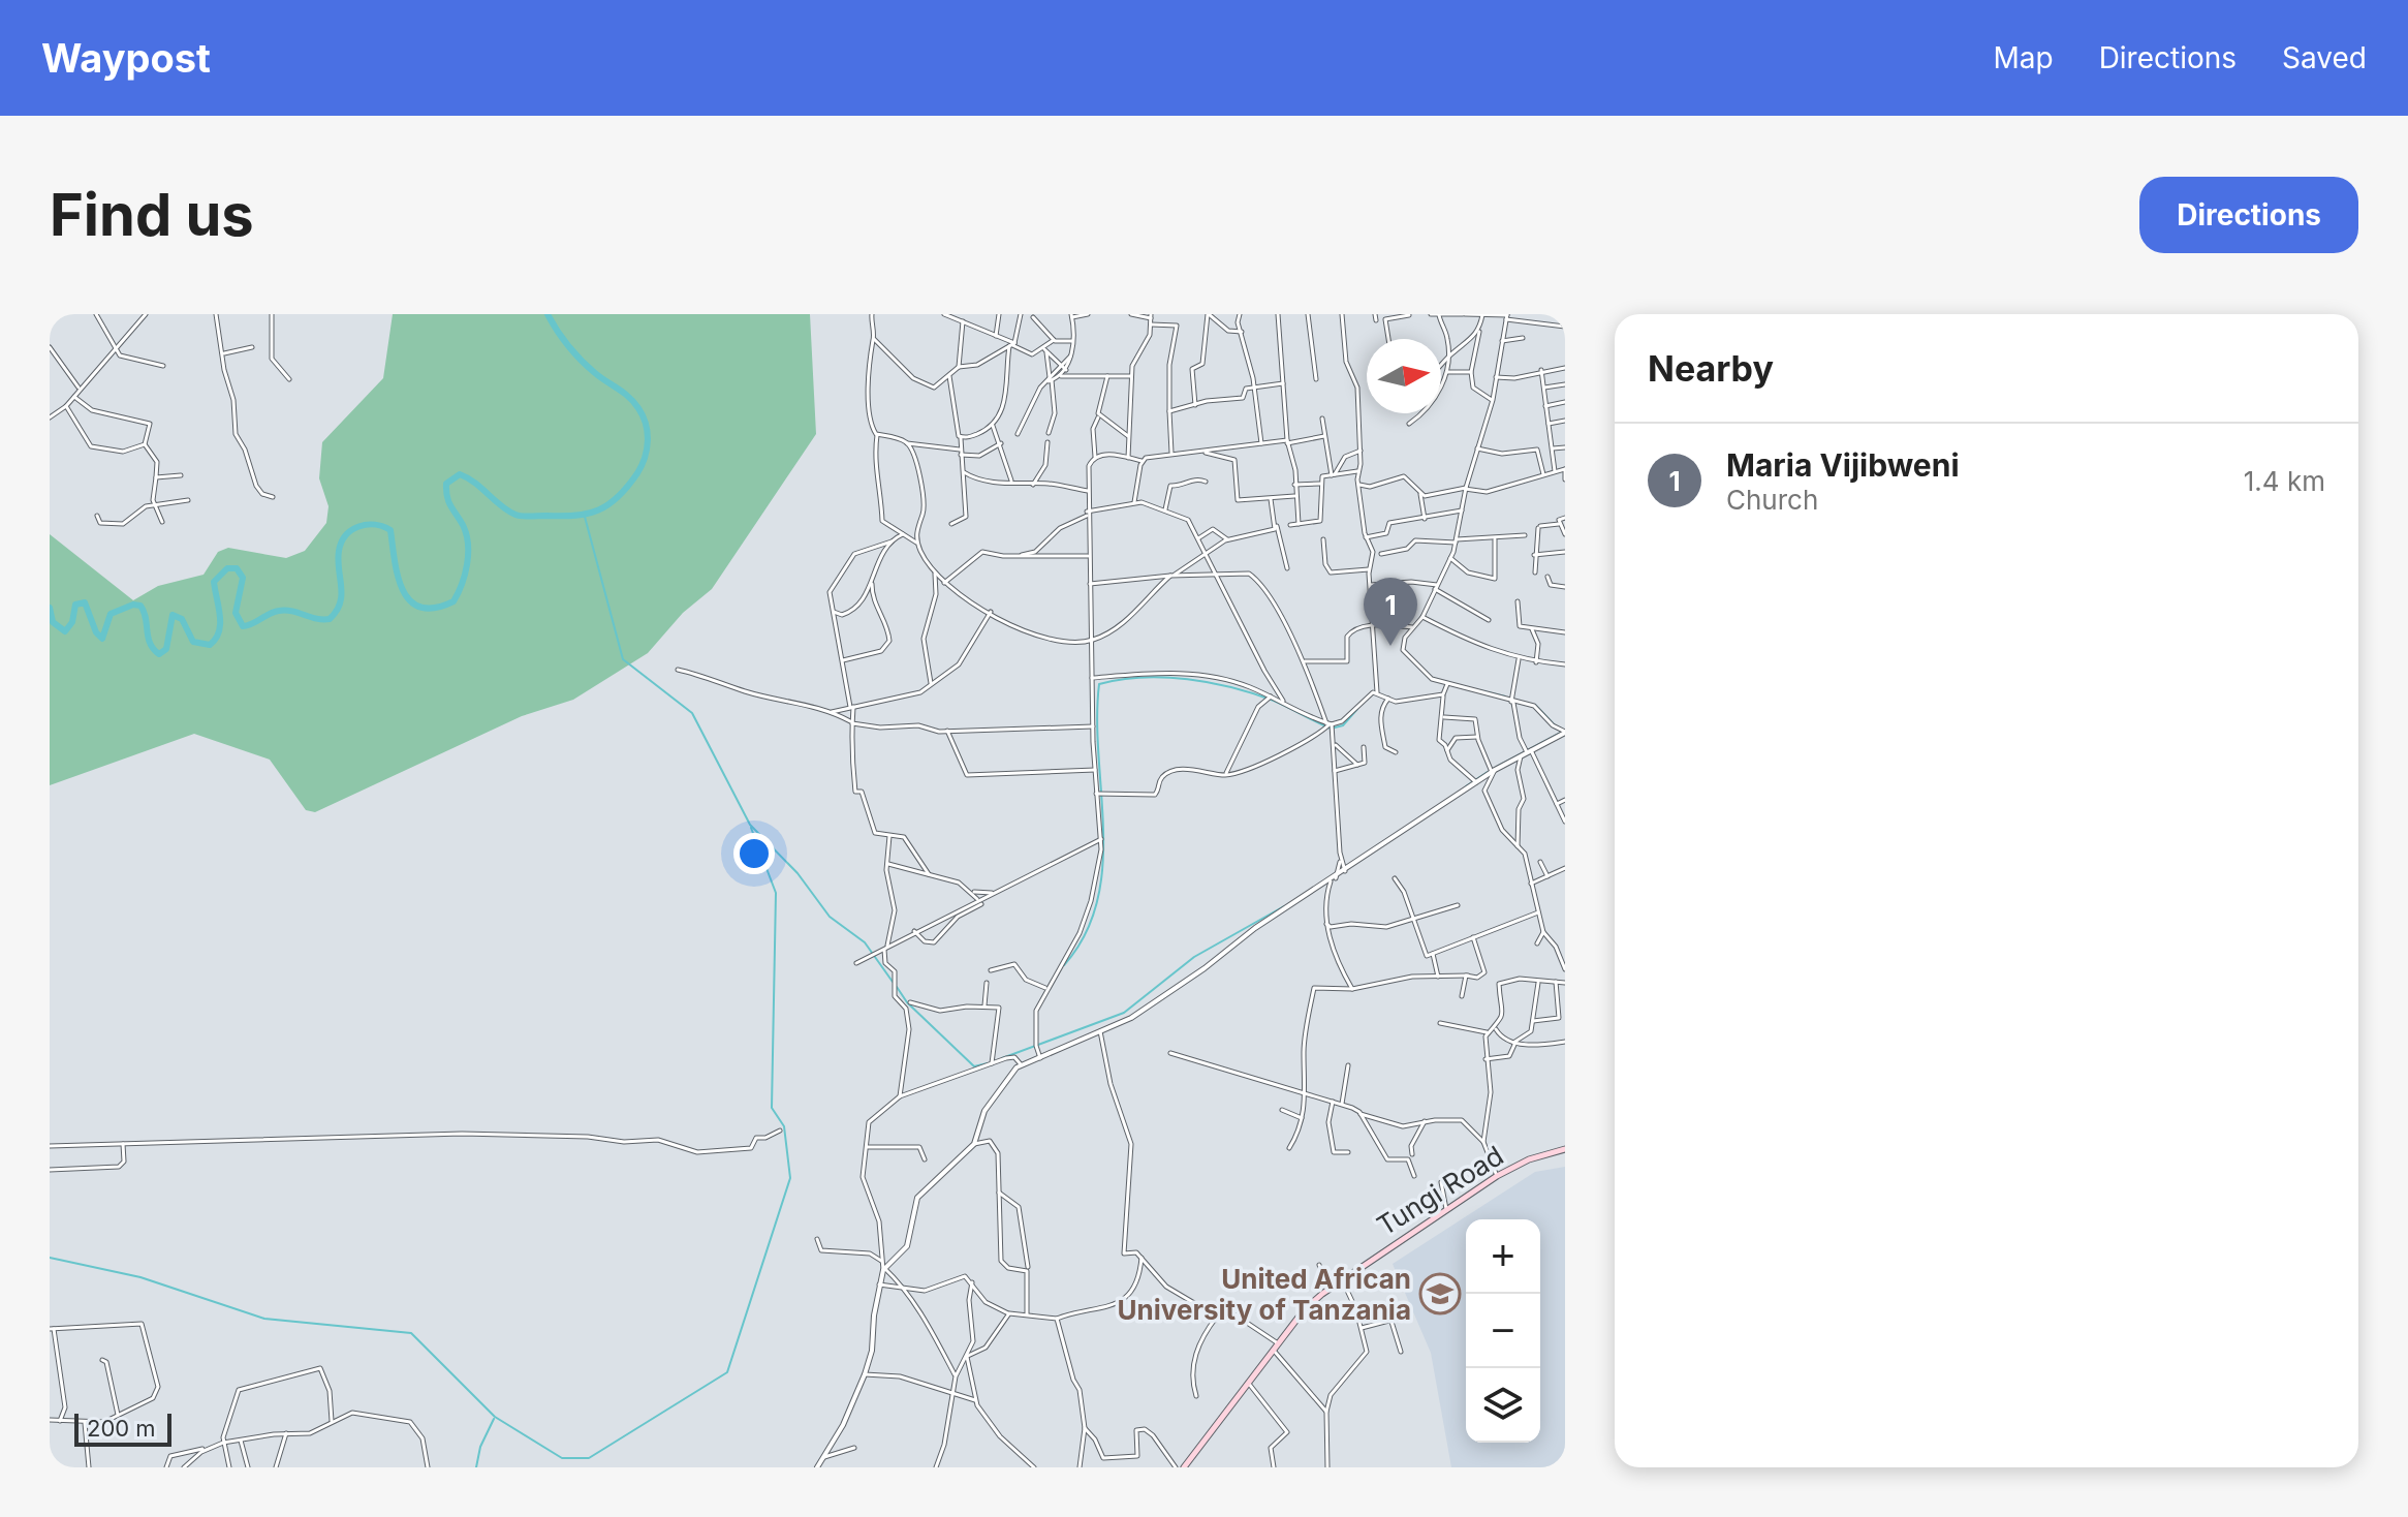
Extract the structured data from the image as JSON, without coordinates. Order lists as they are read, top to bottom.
{
  "streets": {
    "main road": ["Tungi Road"]
  },
  "places": {
    "school or university": ["United African University of Tanzania"]
  },
  "scale_bar": "200 m",
  "north": "right",
  "page": {
    "header": "Waypost",
    "nav": ["Map", "Directions", "Saved"],
    "buttons": "Directions",
    "title": "Find us",
    "heading": "Nearby",
    "list": [
      {
        "mark": "1",
        "name": "Maria Vijibweni",
        "note": "Church",
        "value": "1.4 km"
      }
    ],
    "pins": "1",
    "map_buttons": ["+", "−"],
    "scale": "200 m"
  }
}
